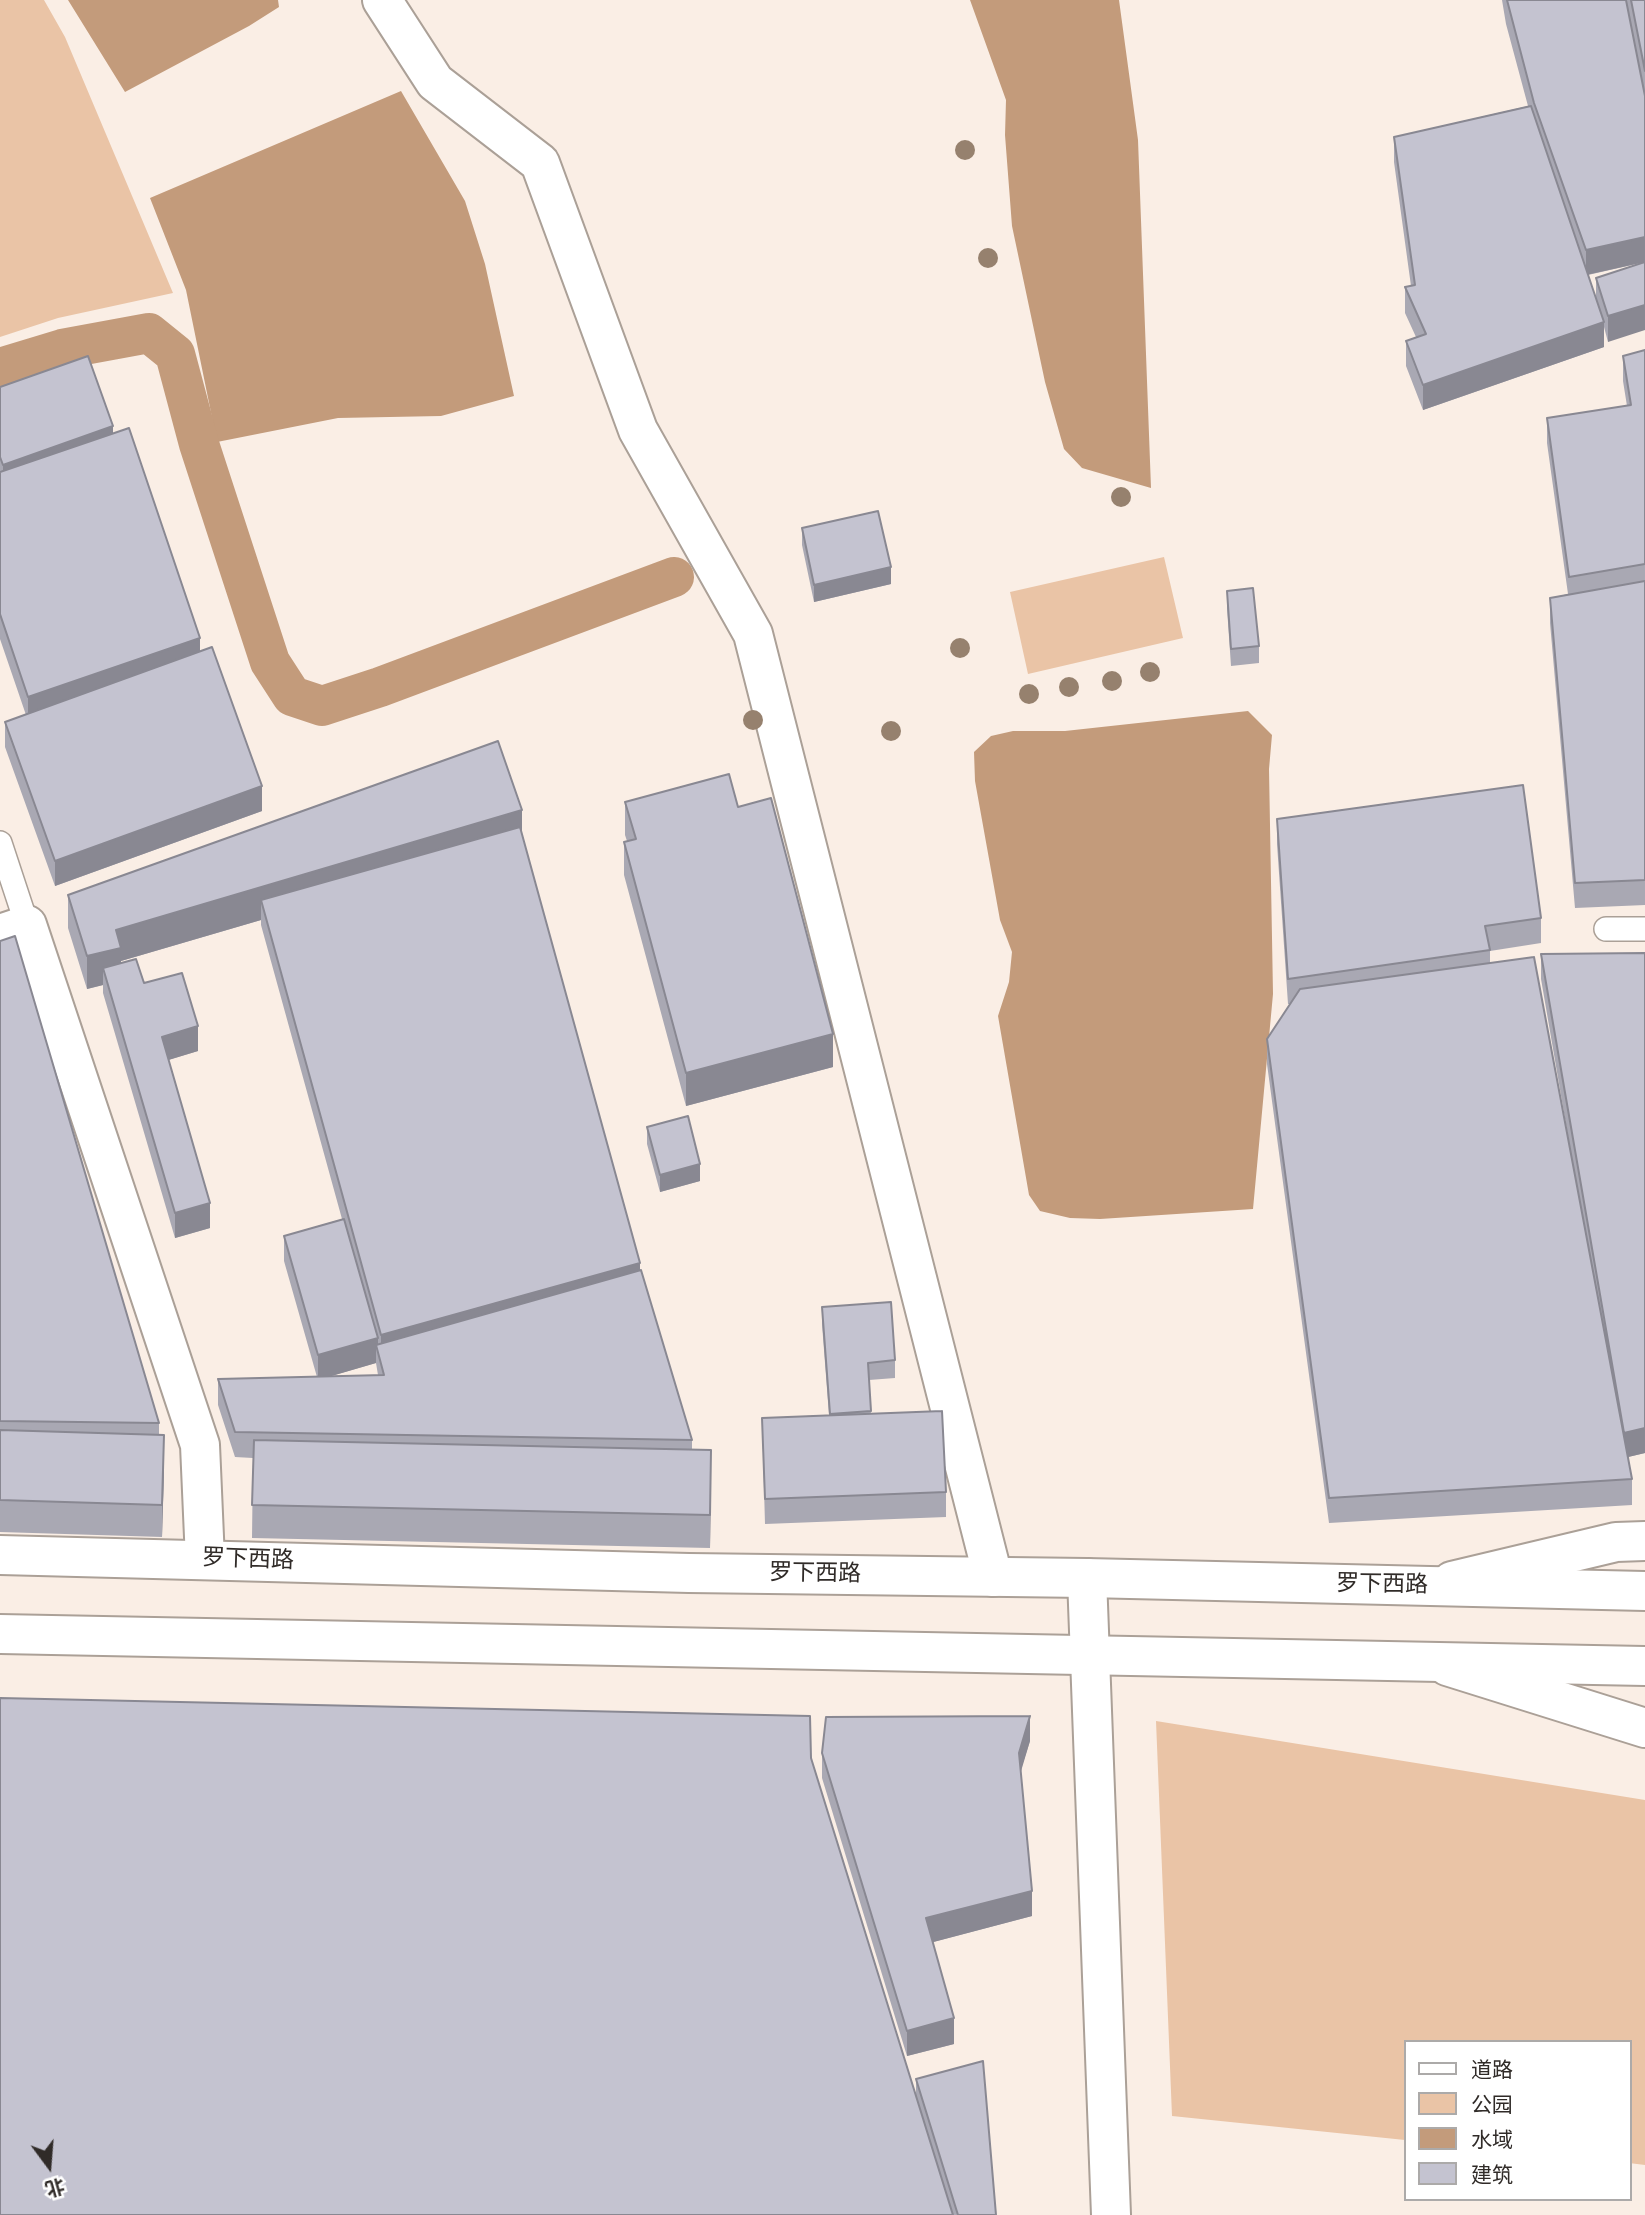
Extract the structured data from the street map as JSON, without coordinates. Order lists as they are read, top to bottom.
{
  "streets": {
    "street": ["罗下西路"]
  },
  "legend": [
    "道路",
    "公园",
    "水域",
    "建筑"
  ],
  "north": "bottom"
}
